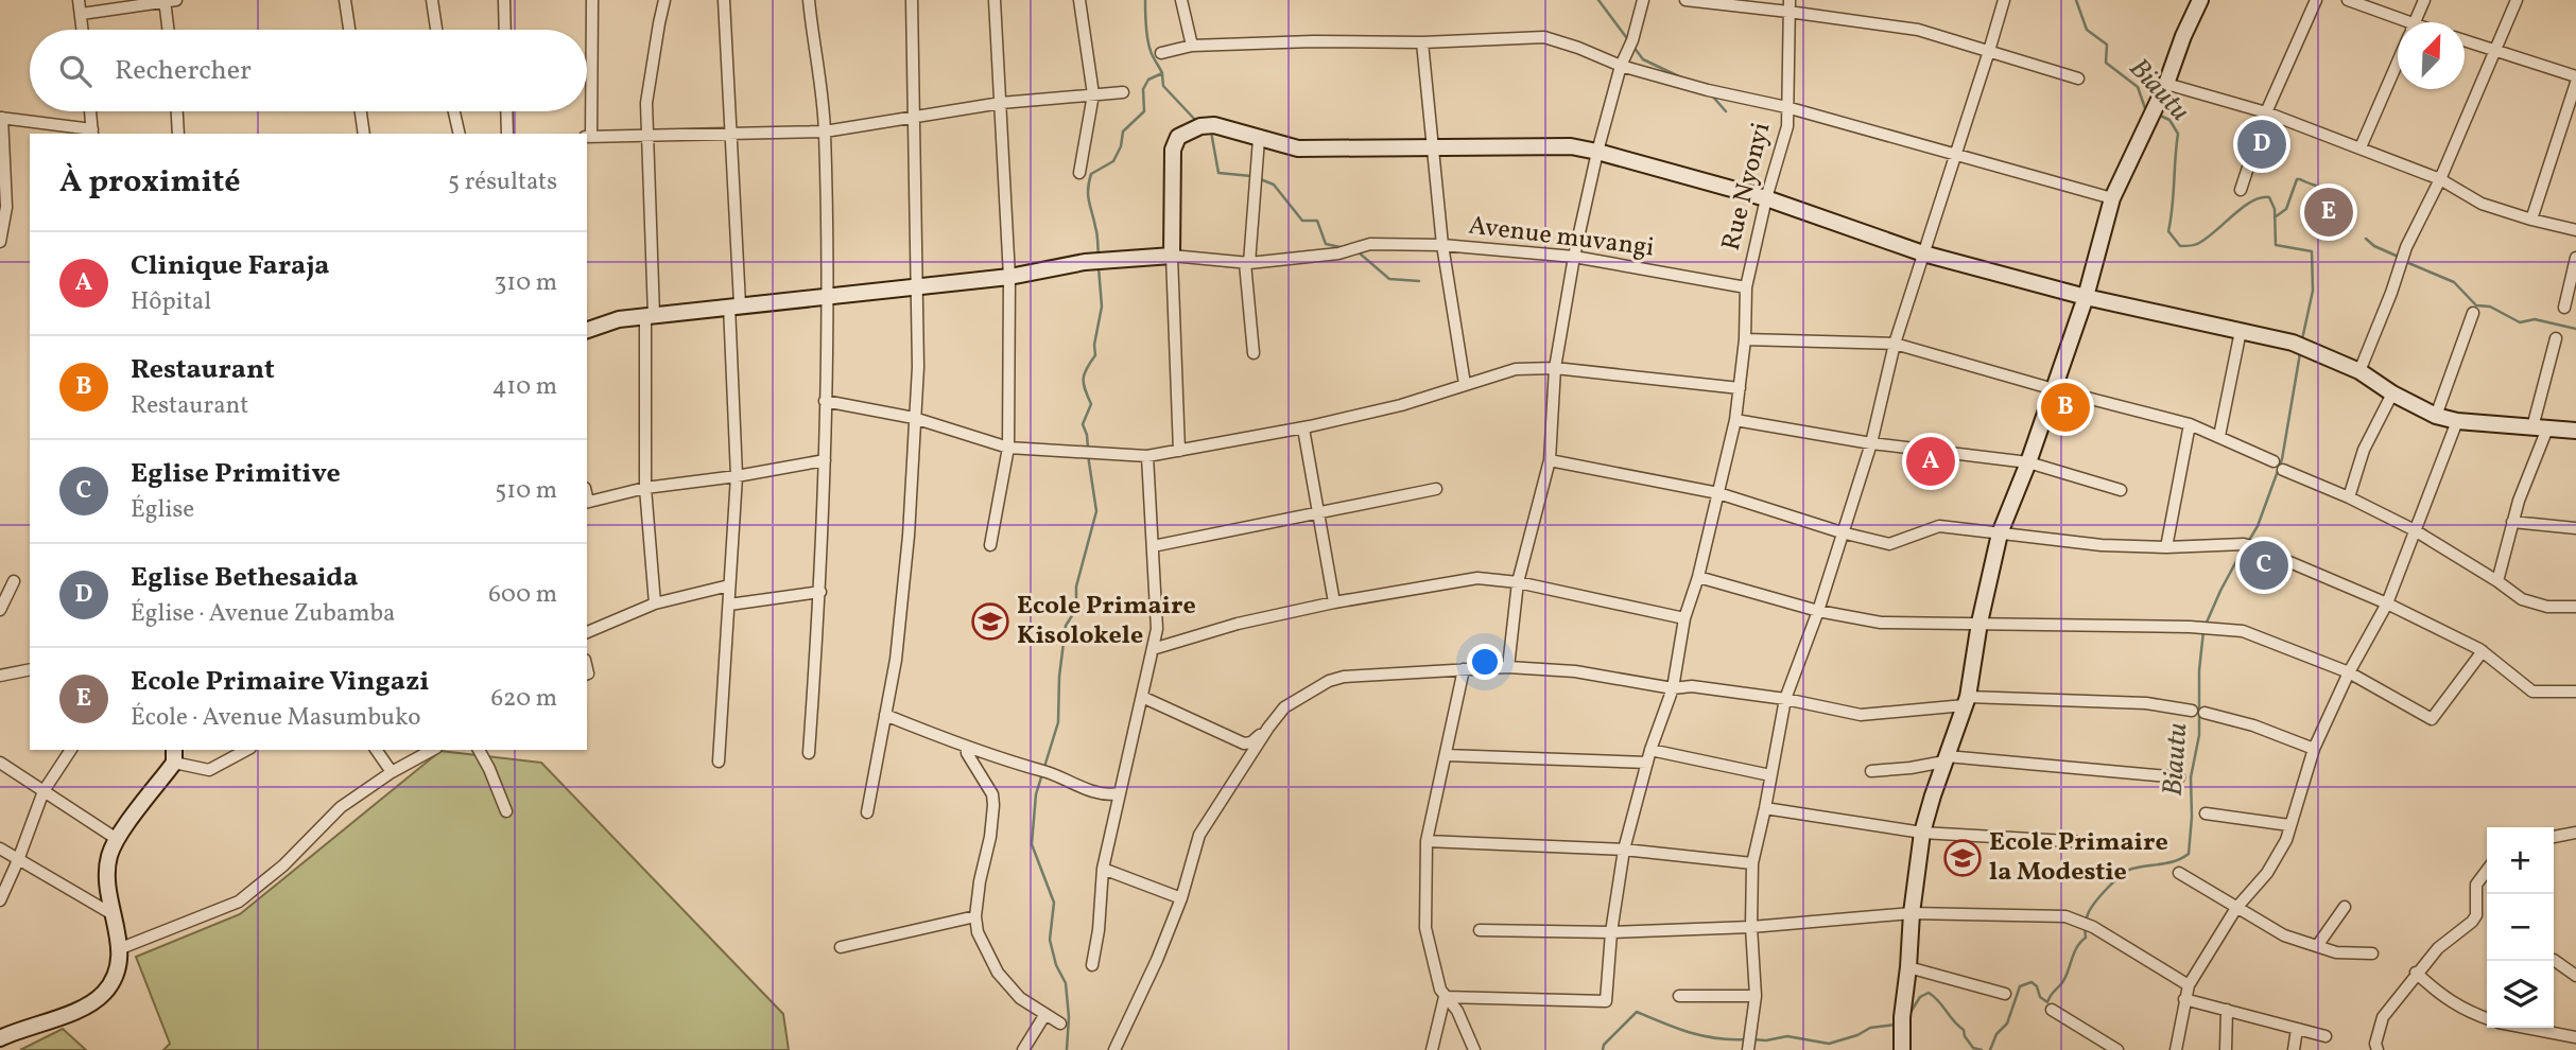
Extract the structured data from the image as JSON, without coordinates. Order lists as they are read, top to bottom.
{
  "streets": {
    "street": ["Rue Nyonyi", "Avenue muvangi"]
  },
  "crossings": [
    ["Rue Nyonyi", "Avenue muvangi"]
  ],
  "water": ["Biautu"],
  "places": {
    "school or university": ["Ecole Primaire Kisolokele", "Ecole Primaire la Modestie"]
  },
  "north": "top right",
  "page": {
    "search": "Rechercher",
    "pins": [
      "D",
      "E",
      "B",
      "A",
      "C"
    ],
    "heading": ["À proximité", "5 résultats"],
    "list": [
      {
        "mark": "A",
        "name": "Clinique Faraja",
        "note": "Hôpital",
        "value": "310 m"
      },
      {
        "mark": "B",
        "name": "Restaurant",
        "note": "Restaurant",
        "value": "410 m"
      },
      {
        "mark": "C",
        "name": "Eglise Primitive",
        "note": "Église",
        "value": "510 m"
      },
      {
        "mark": "D",
        "name": "Eglise Bethesaida",
        "note": "Église · Avenue Zubamba",
        "value": "600 m"
      },
      {
        "mark": "E",
        "name": "Ecole Primaire Vingazi",
        "note": "École · Avenue Masumbuko",
        "value": "620 m"
      }
    ],
    "map_buttons": ["+", "−"]
  }
}
